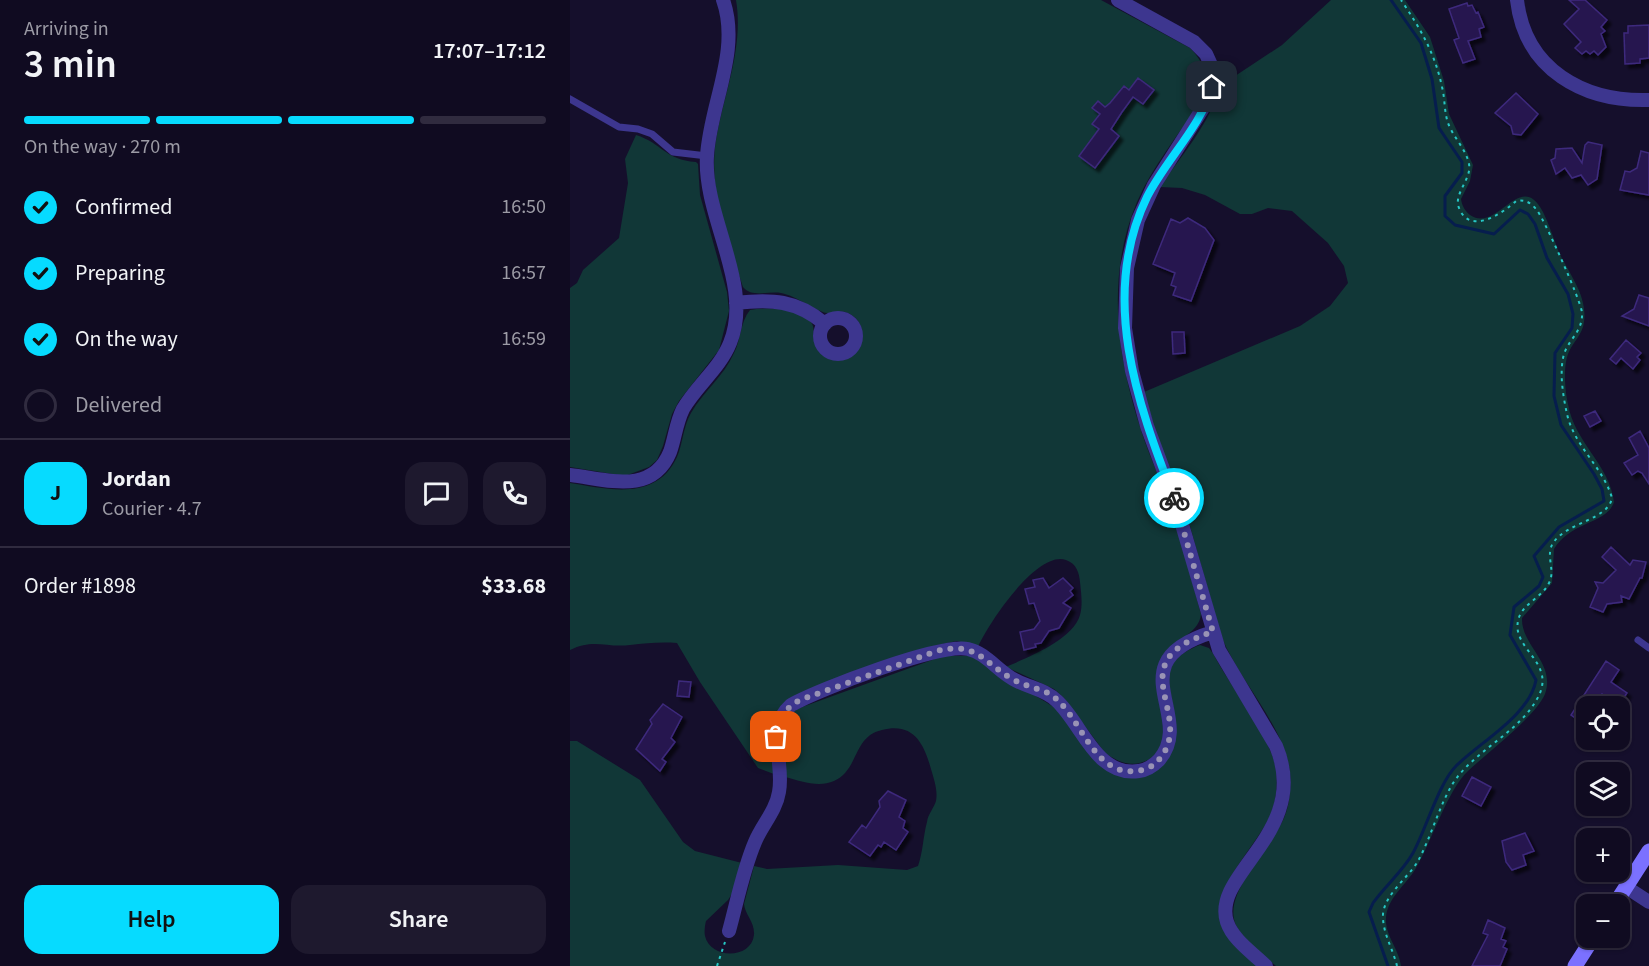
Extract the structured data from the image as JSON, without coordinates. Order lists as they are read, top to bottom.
{
  "page": {
    "heading": ["3 min", "Arriving in", "17:07–17:12"],
    "panel": [
      "Jordan",
      "Courier · 4.7",
      "Order #1898",
      "$33.68"
    ],
    "bar": "On the way · 270 m",
    "list": [
      ["Confirmed", "16:50"],
      ["Preparing", "16:57"],
      ["On the way", "16:59"],
      "Delivered"
    ],
    "round": "J",
    "map_buttons": ["+", "−"],
    "buttons": ["Help", "Share"]
  }
}
